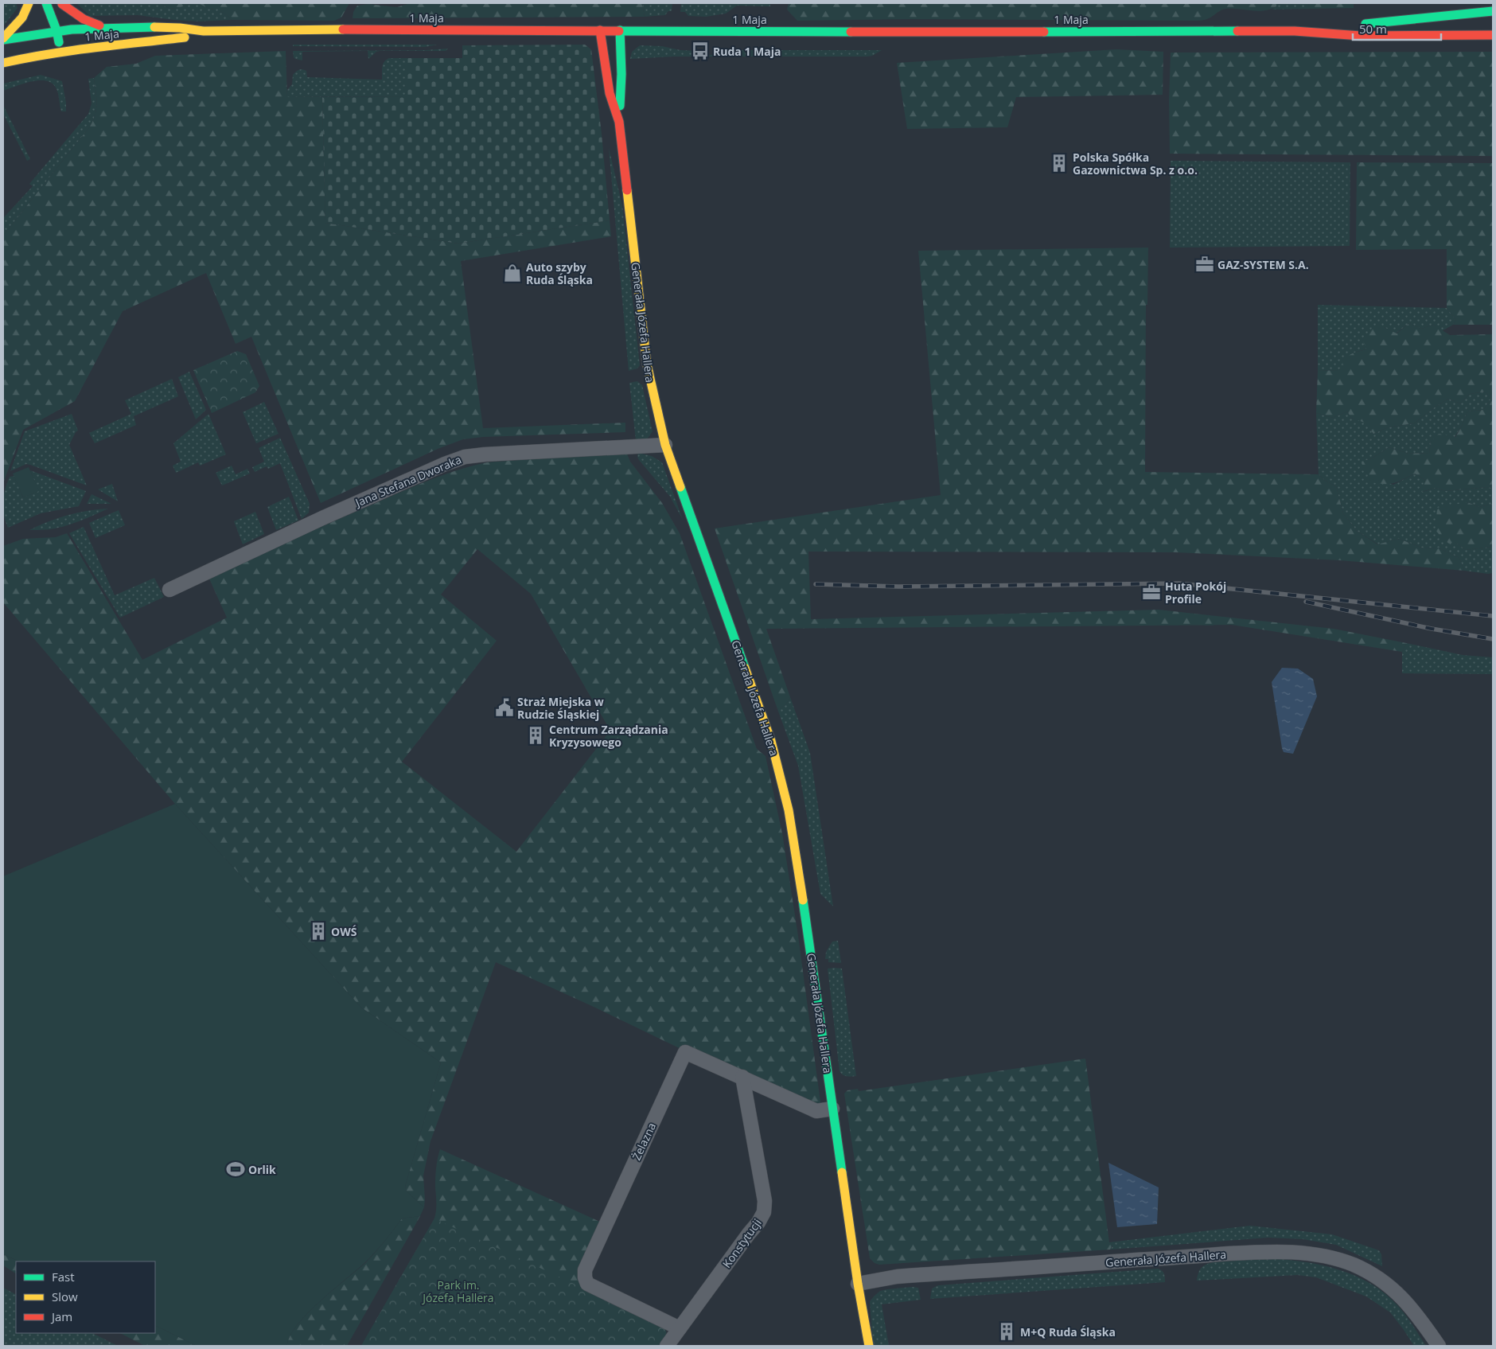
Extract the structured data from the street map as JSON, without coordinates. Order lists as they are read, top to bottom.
{
  "streets": {
    "street": [
      "1 Maja",
      "Generała Józefa Hallera",
      "Jana Stefana Dworaka",
      "Żelazna",
      "Konstytucji"
    ]
  },
  "crossings": [
    ["1 Maja", "Generała Józefa Hallera"],
    ["Generała Józefa Hallera", "Jana Stefana Dworaka"],
    ["Generała Józefa Hallera", "Żelazna"],
    ["Żelazna", "Konstytucji"]
  ],
  "parks": ["Park im. Józefa Hallera"],
  "places": {
    "bus stop": ["Ruda 1 Maja"],
    "building": [
      "Polska Spółka Gazownictwa Sp. z o.o.",
      "Centrum Zarządzania Kryzysowego",
      "OWŚ",
      "M+Q Ruda Śląska"
    ],
    "office": ["GAZ-SYSTEM S.A.", "Huta Pokój Profile"],
    "shop": ["Auto szyby Ruda Śląska"],
    "public building": ["Straż Miejska w Rudzie Śląskiej"],
    "sports": ["Orlik"]
  },
  "legend": ["Fast", "Slow", "Jam"],
  "scale_bar": "50 m"
}
